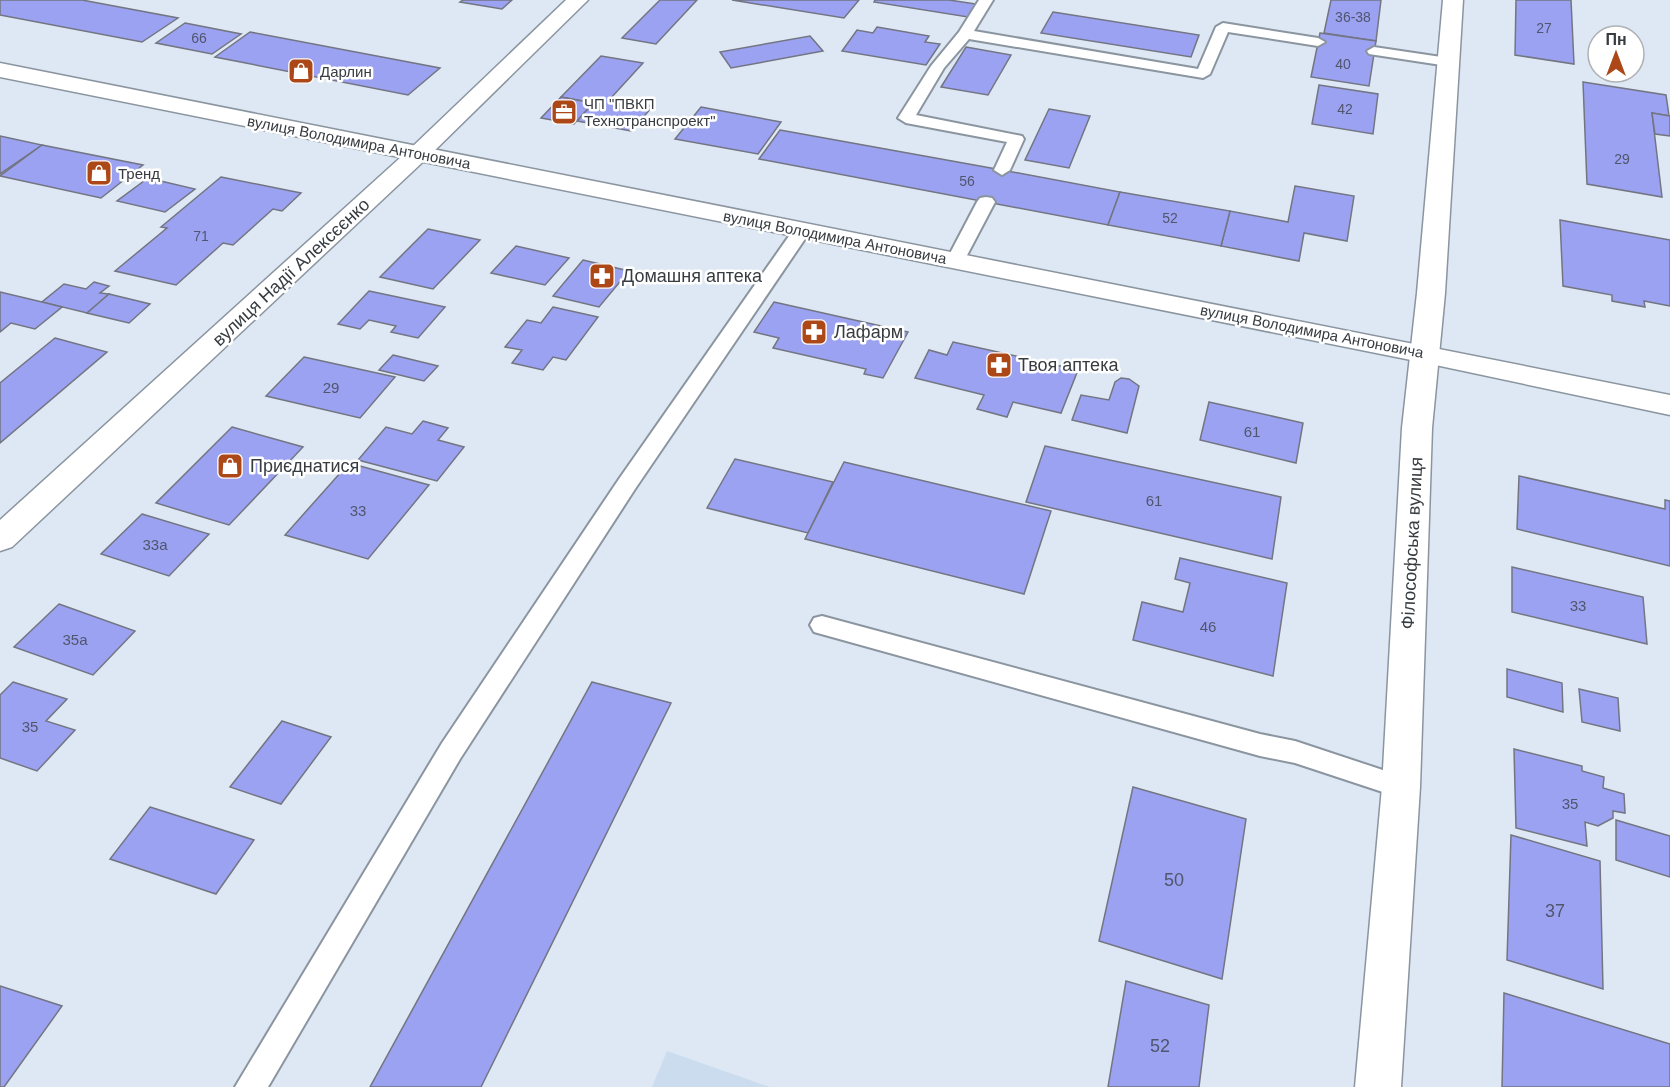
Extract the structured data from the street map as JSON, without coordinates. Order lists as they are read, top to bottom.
{
  "streets": {
    "street": ["вулиця Володимира Антоновича", "вулиця Надії Алексєєнко", "Філософська вулиця"]
  },
  "crossings": [
    ["вулиця Володимира Антоновича", "вулиця Надії Алексєєнко"],
    ["вулиця Володимира Антоновича", "Філософська вулиця"]
  ],
  "places": {
    "shop": ["Дарлин", "Тренд", "Приєднатися"],
    "office": ["ЧП \"ПВКП Технотранспроект\""],
    "pharmacy": ["Домашня аптека", "Лафарм", "Твоя аптека"]
  },
  "house_numbers": [
    "36-38",
    "27",
    "66",
    "40",
    "42",
    "29",
    "56",
    "52",
    "71",
    "29",
    "61",
    "61",
    "33",
    "33а",
    "33",
    "46",
    "35а",
    "35",
    "35",
    "50",
    "37",
    "52"
  ],
  "north": "top"
}
